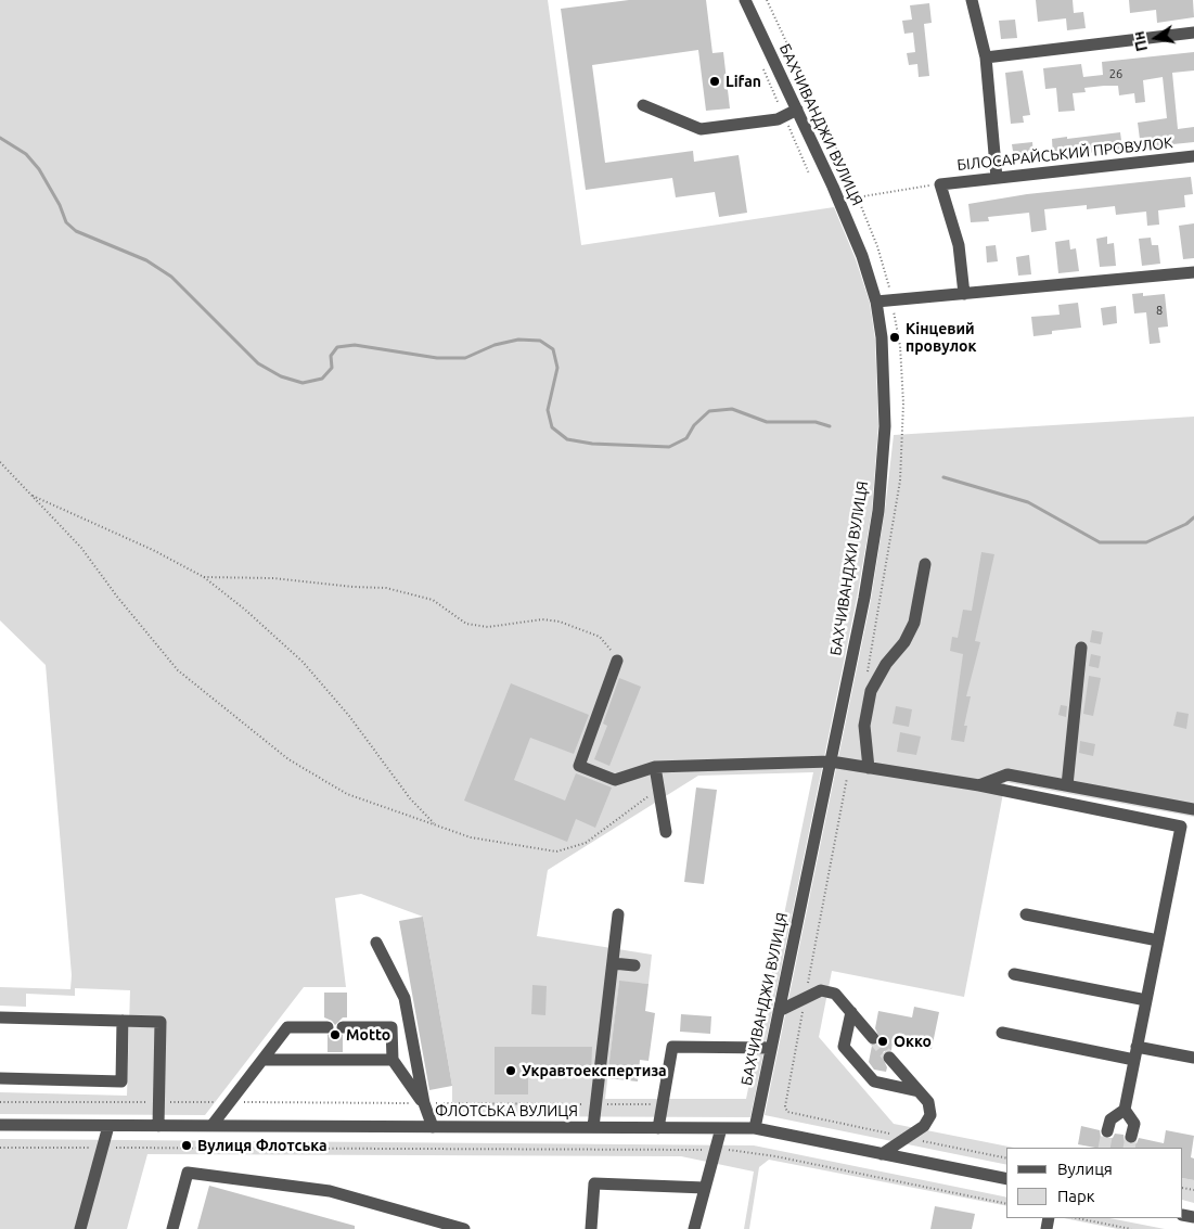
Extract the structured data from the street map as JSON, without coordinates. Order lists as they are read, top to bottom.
{
  "streets": {
    "street": ["БАХЧИВАНДЖИ ВУЛИЦЯ", "БІЛОСАРАЙСЬКИЙ ПРОВУЛОК", "ФЛОТСЬКА ВУЛИЦЯ"]
  },
  "crossings": [
    ["БАХЧИВАНДЖИ ВУЛИЦЯ", "ФЛОТСЬКА ВУЛИЦЯ"]
  ],
  "places": [
    "Lifan",
    "Кінцевий провулок",
    "Motto",
    "Окко",
    "Укравтоекспертиза",
    "Вулиця Флотська"
  ],
  "house_numbers": ["26", "8"],
  "legend": ["Вулиця", "Парк"],
  "north": "left"
}
